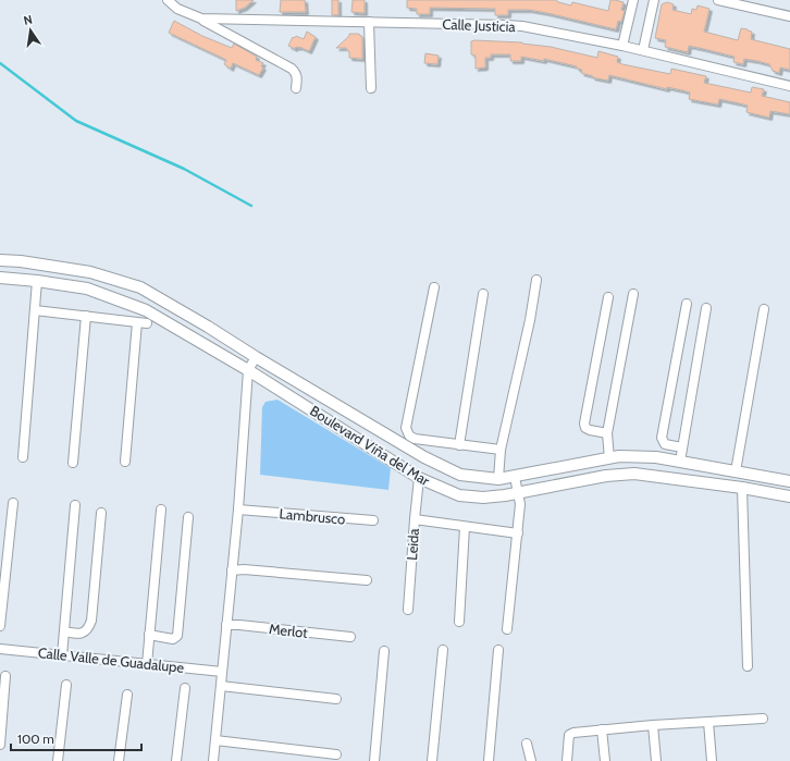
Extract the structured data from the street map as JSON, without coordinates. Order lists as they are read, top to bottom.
{
  "streets": {
    "street": [
      "Calle Justicia",
      "Boulevard Viña del Mar",
      "Lambrusco",
      "Leida",
      "Merlot",
      "Calle Valle de Guadalupe"
    ]
  },
  "crossings": [
    ["Boulevard Viña del Mar", "Leida"]
  ],
  "scale_bar": "100 m",
  "north": "top"
}
